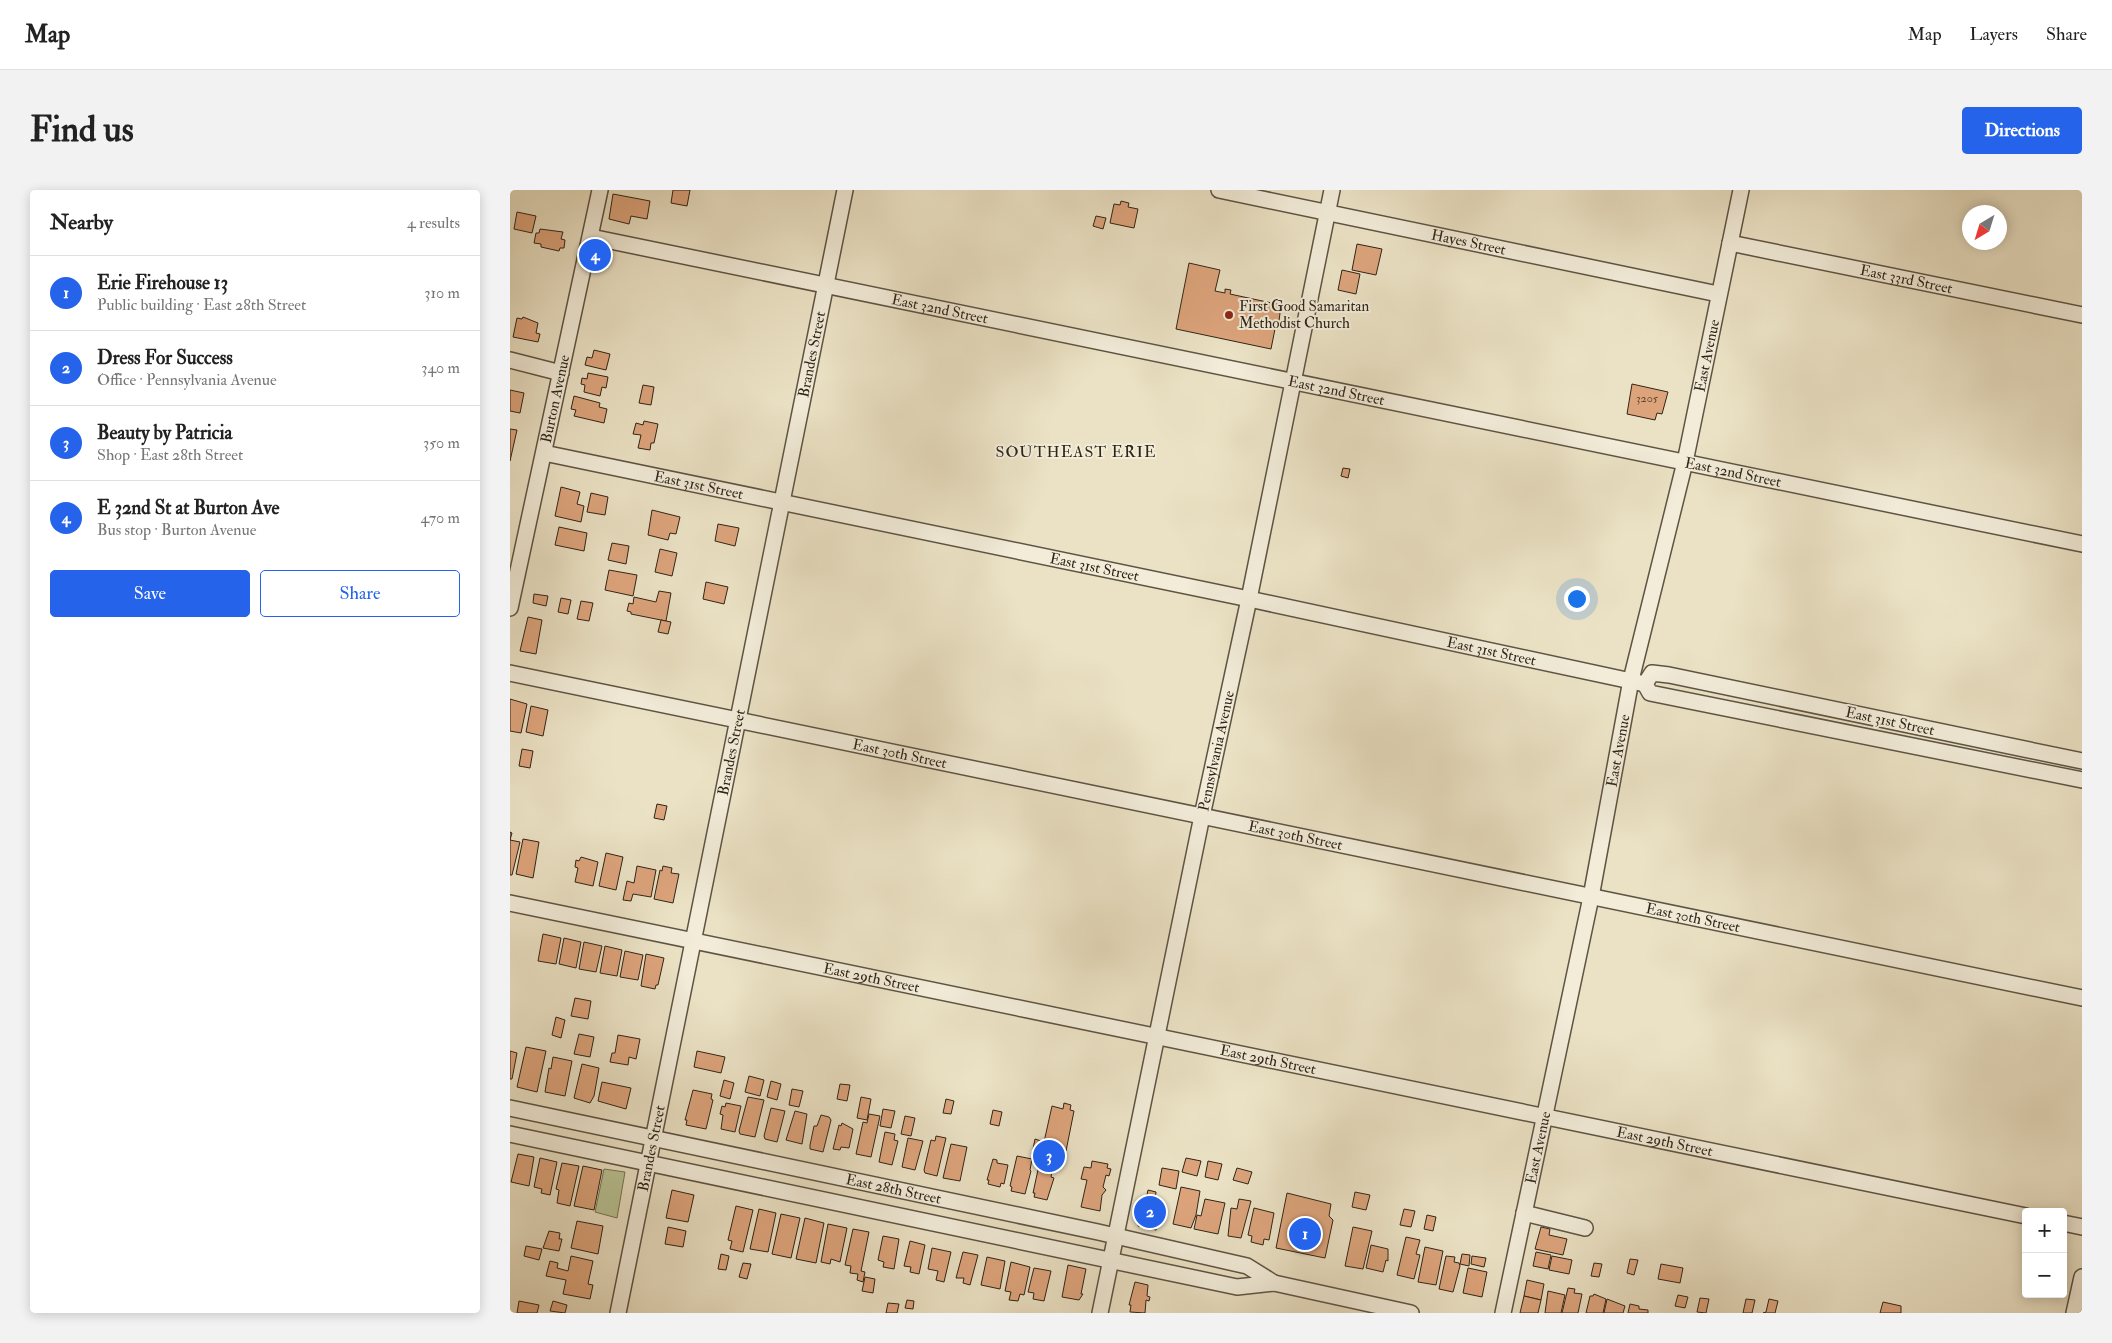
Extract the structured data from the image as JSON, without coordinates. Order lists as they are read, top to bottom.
{
  "streets": {
    "street": [
      "Hayes Street",
      "East 33rd Street",
      "East 32nd Street",
      "Brandes Street",
      "East Avenue",
      "Burton Avenue",
      "East 31st Street",
      "Pennsylvania Avenue",
      "East 30th Street",
      "East 29th Street",
      "East 28th Street"
    ]
  },
  "crossings": [
    ["Hayes Street", "East Avenue"],
    ["Hayes Street", "Pennsylvania Avenue"],
    ["East 33rd Street", "East Avenue"],
    ["East 32nd Street", "Brandes Street"],
    ["East 32nd Street", "East Avenue"],
    ["East 32nd Street", "Burton Avenue"],
    ["East 32nd Street", "Pennsylvania Avenue"],
    ["Brandes Street", "East 31st Street"],
    ["Brandes Street", "East 30th Street"],
    ["Brandes Street", "East 29th Street"],
    ["Brandes Street", "East 28th Street"],
    ["East Avenue", "East 31st Street"],
    ["East Avenue", "East 30th Street"],
    ["East Avenue", "East 29th Street"],
    ["Burton Avenue", "East 31st Street"],
    ["East 31st Street", "Pennsylvania Avenue"],
    ["Pennsylvania Avenue", "East 30th Street"],
    ["Pennsylvania Avenue", "East 29th Street"],
    ["Pennsylvania Avenue", "East 28th Street"]
  ],
  "districts": ["SOUTHEAST ERIE"],
  "places": ["First Good Samaritan Methodist Church"],
  "house_numbers": ["3205"],
  "north": "bottom left",
  "page": {
    "header": "Map",
    "nav": ["Map", "Layers", "Share"],
    "buttons": [
      "Directions",
      ["Save", "Share"]
    ],
    "title": "Find us",
    "heading": ["Nearby", "4 results"],
    "pins": [
      "4",
      "3",
      "2",
      "1"
    ],
    "list": [
      {
        "mark": "1",
        "name": "Erie Firehouse 13",
        "note": "Public building · East 28th Street",
        "value": "310 m"
      },
      {
        "mark": "2",
        "name": "Dress For Success",
        "note": "Office · Pennsylvania Avenue",
        "value": "340 m"
      },
      {
        "mark": "3",
        "name": "Beauty by Patricia",
        "note": "Shop · East 28th Street",
        "value": "350 m"
      },
      {
        "mark": "4",
        "name": "E 32nd St at Burton Ave",
        "note": "Bus stop · Burton Avenue",
        "value": "470 m"
      }
    ],
    "map_buttons": ["+", "−"]
  }
}
